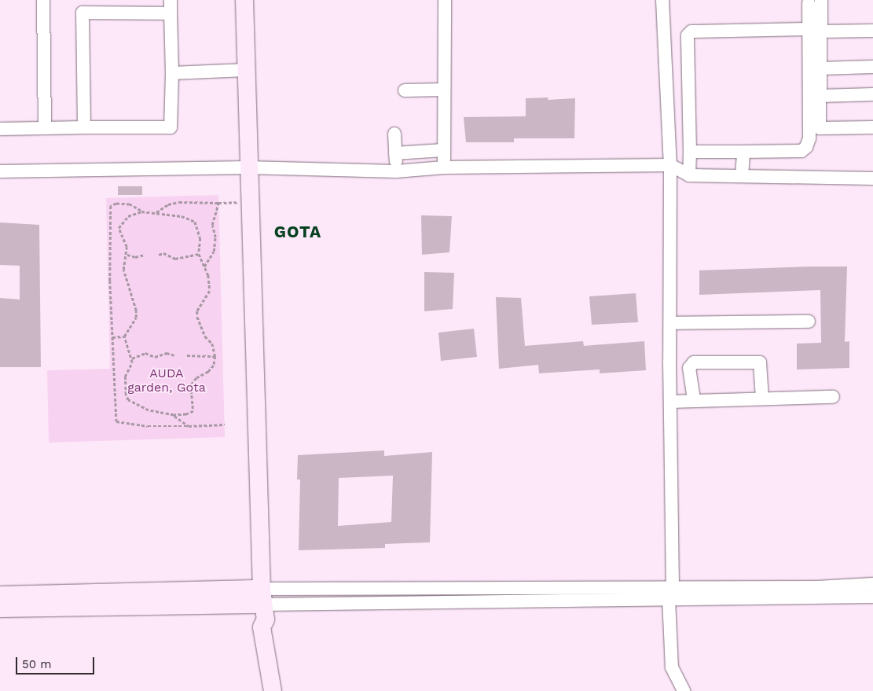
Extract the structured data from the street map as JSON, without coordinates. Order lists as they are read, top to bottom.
{
  "districts": ["GOTA"],
  "parks": ["AUDA garden, Gota"],
  "scale_bar": "50 m"
}
